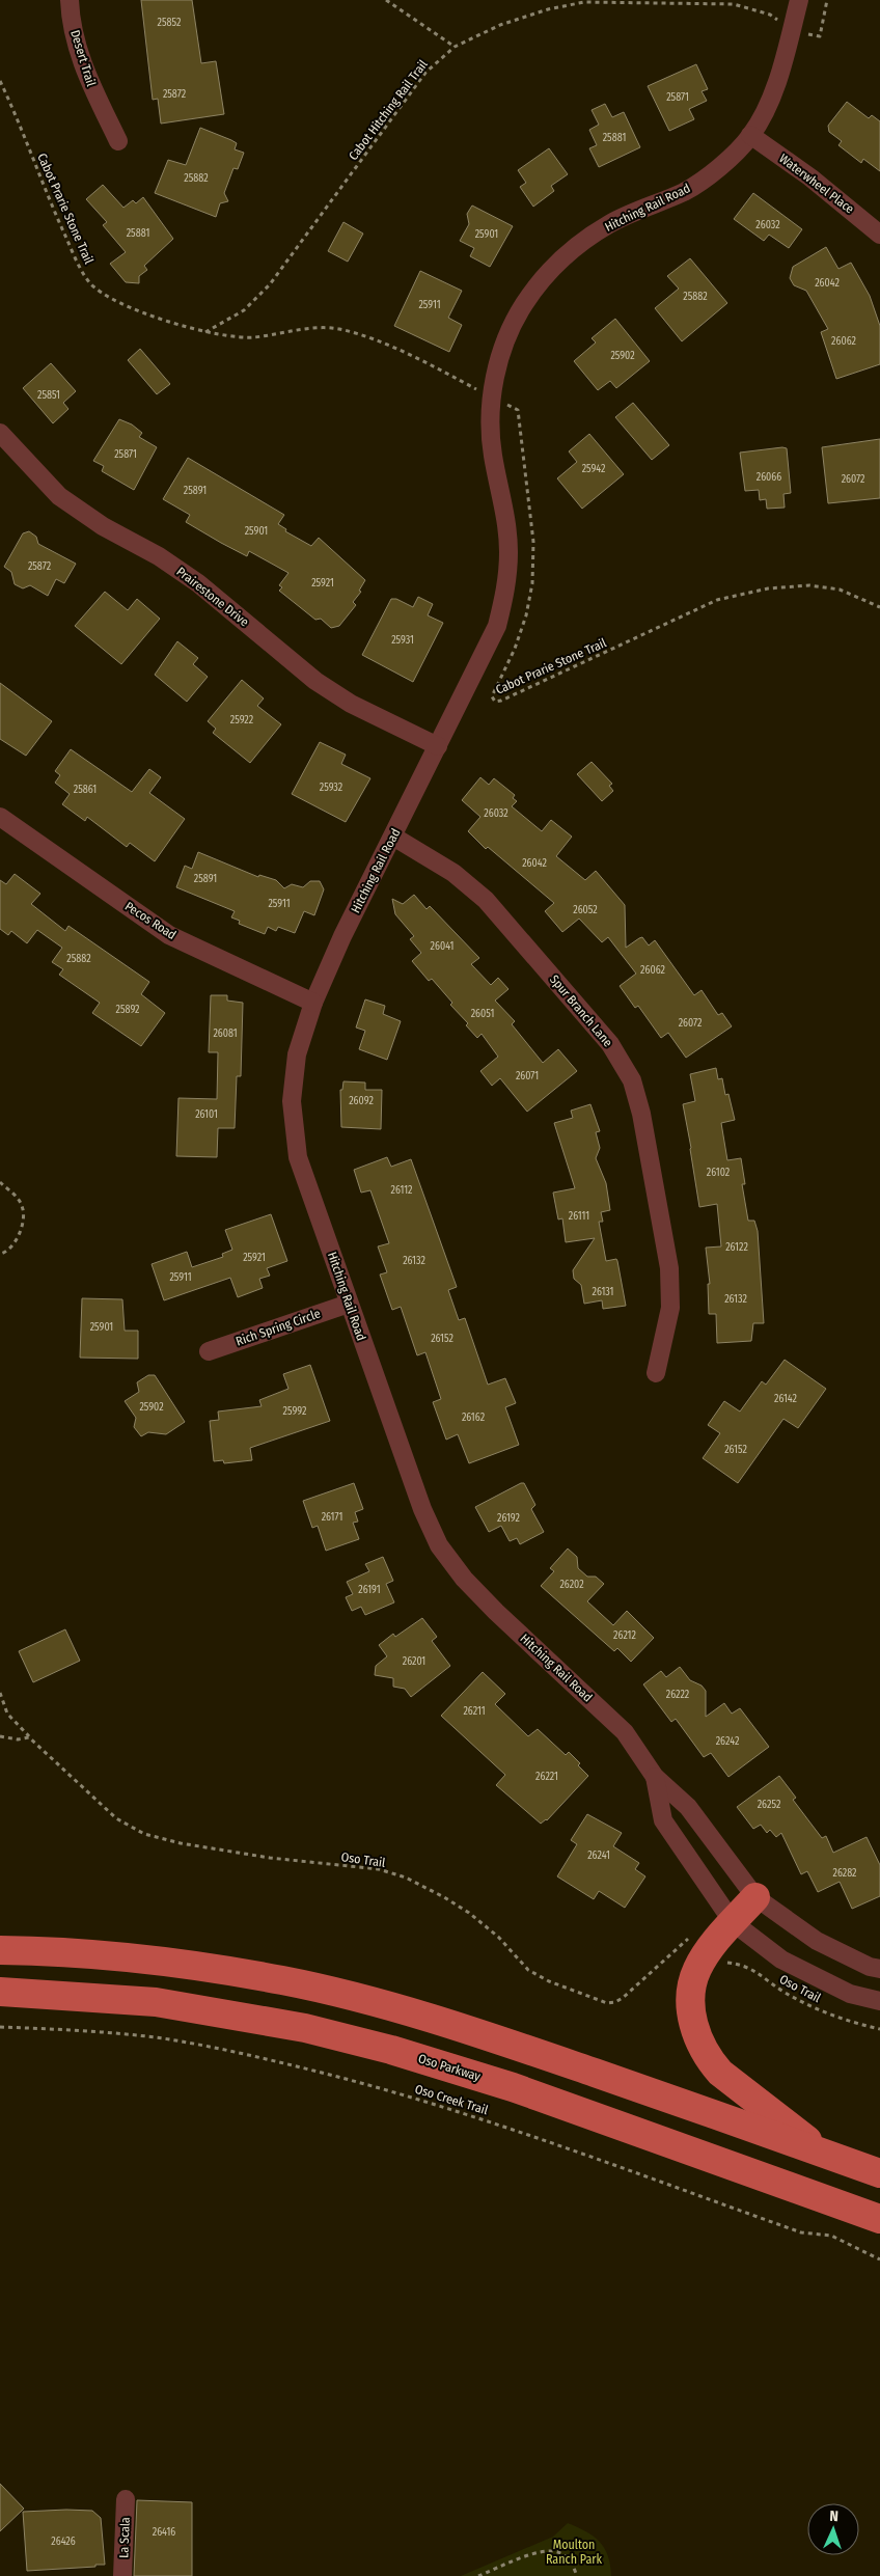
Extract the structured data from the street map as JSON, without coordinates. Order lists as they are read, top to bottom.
{
  "streets": {
    "main road": ["Oso Parkway"],
    "street": [
      "Desert Trail",
      "Waterwheel Place",
      "Hitching Rail Road",
      "Prairestone Drive",
      "Pecos Road",
      "Spur Branch Lane",
      "Rich Spring Circle",
      "La Scala"
    ],
    "path": [
      "Cabot Hitching Rail Trail",
      "Cabot Prarie Stone Trail",
      "Oso Trail",
      "Oso Creek Trail"
    ]
  },
  "crossings": [
    ["Cabot Hitching Rail Trail", "Cabot Prarie Stone Trail"],
    ["Waterwheel Place", "Hitching Rail Road"],
    ["Hitching Rail Road", "Prairestone Drive"],
    ["Hitching Rail Road", "Pecos Road"],
    ["Hitching Rail Road", "Spur Branch Lane"],
    ["Hitching Rail Road", "Rich Spring Circle"]
  ],
  "parks": ["Moulton Ranch Park"],
  "house_numbers": [
    "25852",
    "25872",
    "25871",
    "25881",
    "25882",
    "26032",
    "25881",
    "25901",
    "26042",
    "25882",
    "25911",
    "26062",
    "25902",
    "25851",
    "25871",
    "25942",
    "26066",
    "26072",
    "25891",
    "25901",
    "25872",
    "25921",
    "25931",
    "25922",
    "25932",
    "25861",
    "26032",
    "26042",
    "25891",
    "25911",
    "26052",
    "26041",
    "25882",
    "26062",
    "25892",
    "26051",
    "26072",
    "26081",
    "26071",
    "26092",
    "26101",
    "26102",
    "26112",
    "26111",
    "26122",
    "25921",
    "26132",
    "25911",
    "26131",
    "26132",
    "25901",
    "26152",
    "26142",
    "25902",
    "25992",
    "26162",
    "26152",
    "26171",
    "26192",
    "26202",
    "26191",
    "26212",
    "26201",
    "26222",
    "26211",
    "26242",
    "26221",
    "26252",
    "26241",
    "26282",
    "26416",
    "26426"
  ],
  "north": "top"
}
